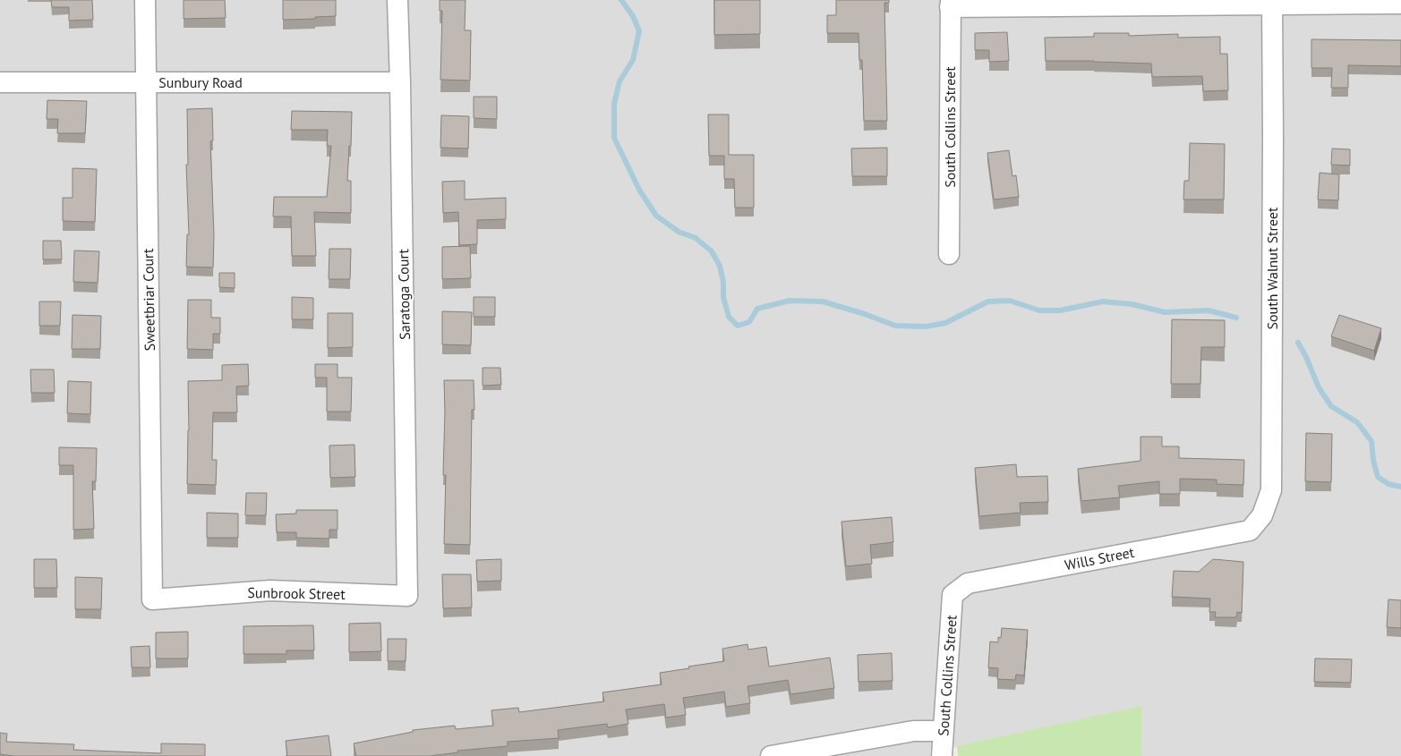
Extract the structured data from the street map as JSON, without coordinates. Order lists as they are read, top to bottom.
{
  "streets": {
    "street": [
      "Sunbury Road",
      "South Collins Street",
      "South Walnut Street",
      "Saratoga Court",
      "Sweetbriar Court",
      "Wills Street",
      "Sunbrook Street"
    ]
  },
  "crossings": [
    ["Sunbury Road", "Saratoga Court"],
    ["Sunbury Road", "Sweetbriar Court"],
    ["South Collins Street", "Wills Street"],
    ["South Walnut Street", "Wills Street"],
    ["Saratoga Court", "Sunbrook Street"],
    ["Sweetbriar Court", "Sunbrook Street"]
  ]
}
